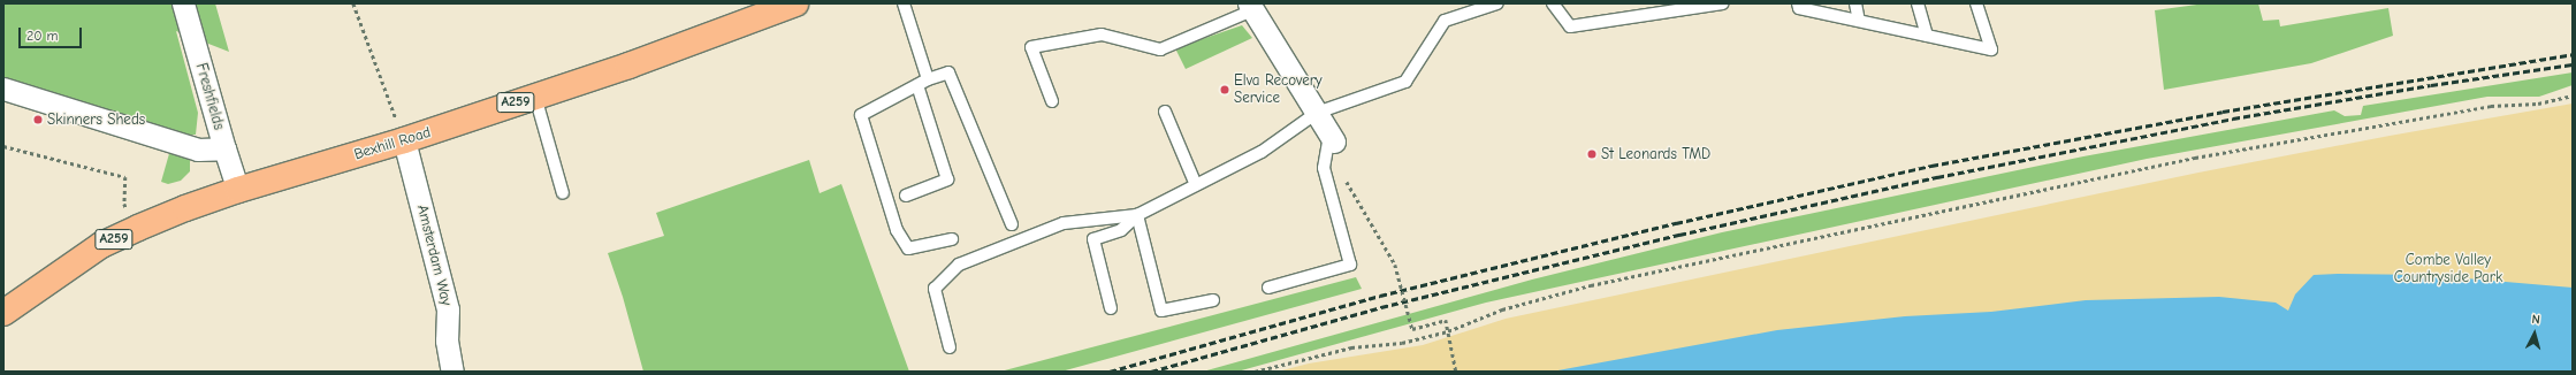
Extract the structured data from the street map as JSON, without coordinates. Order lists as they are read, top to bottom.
{
  "streets": {
    "highway": ["A259", "Bexhill Road"],
    "street": ["Freshfields", "Amsterdam Way"]
  },
  "crossings": [
    ["Freshfields", "Bexhill Road"],
    ["Bexhill Road", "Amsterdam Way"]
  ],
  "parks": ["Combe Valley Countryside Park"],
  "places": ["Elva Recovery Service", "Skinners Sheds", "St Leonards TMD"],
  "scale_bar": "20 m",
  "north": "top"
}
